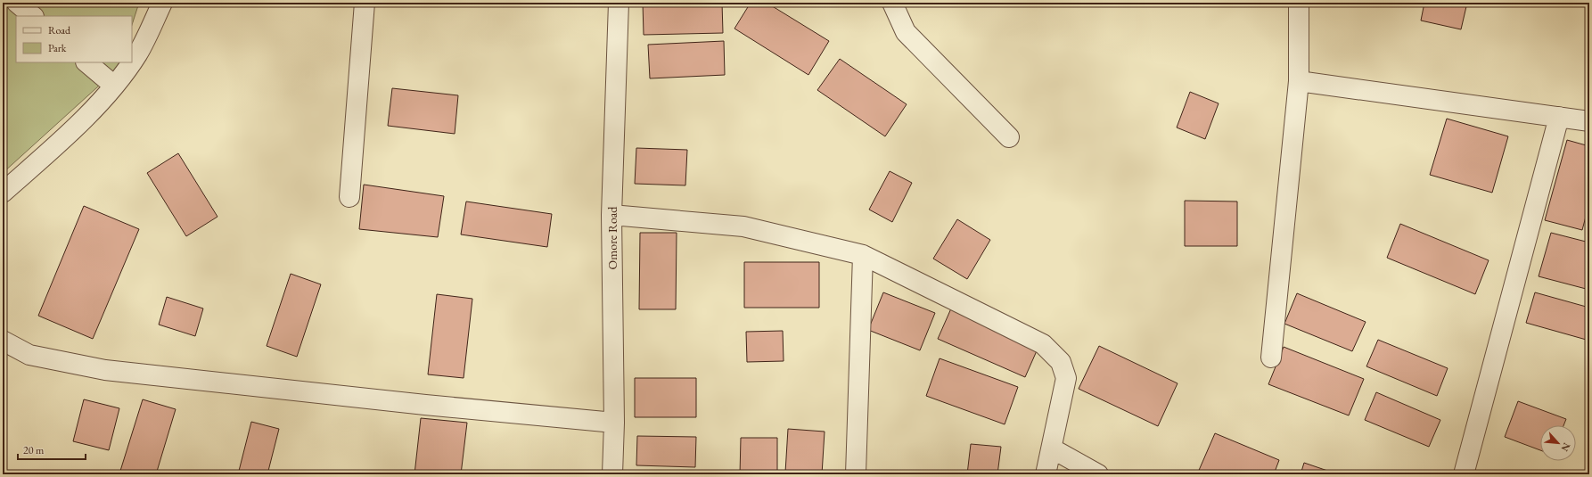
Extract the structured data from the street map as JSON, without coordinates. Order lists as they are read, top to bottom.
{
  "streets": {
    "street": ["Omore Road"]
  },
  "legend": ["Road", "Park"],
  "scale_bar": "20 m",
  "north": "bottom right"
}
